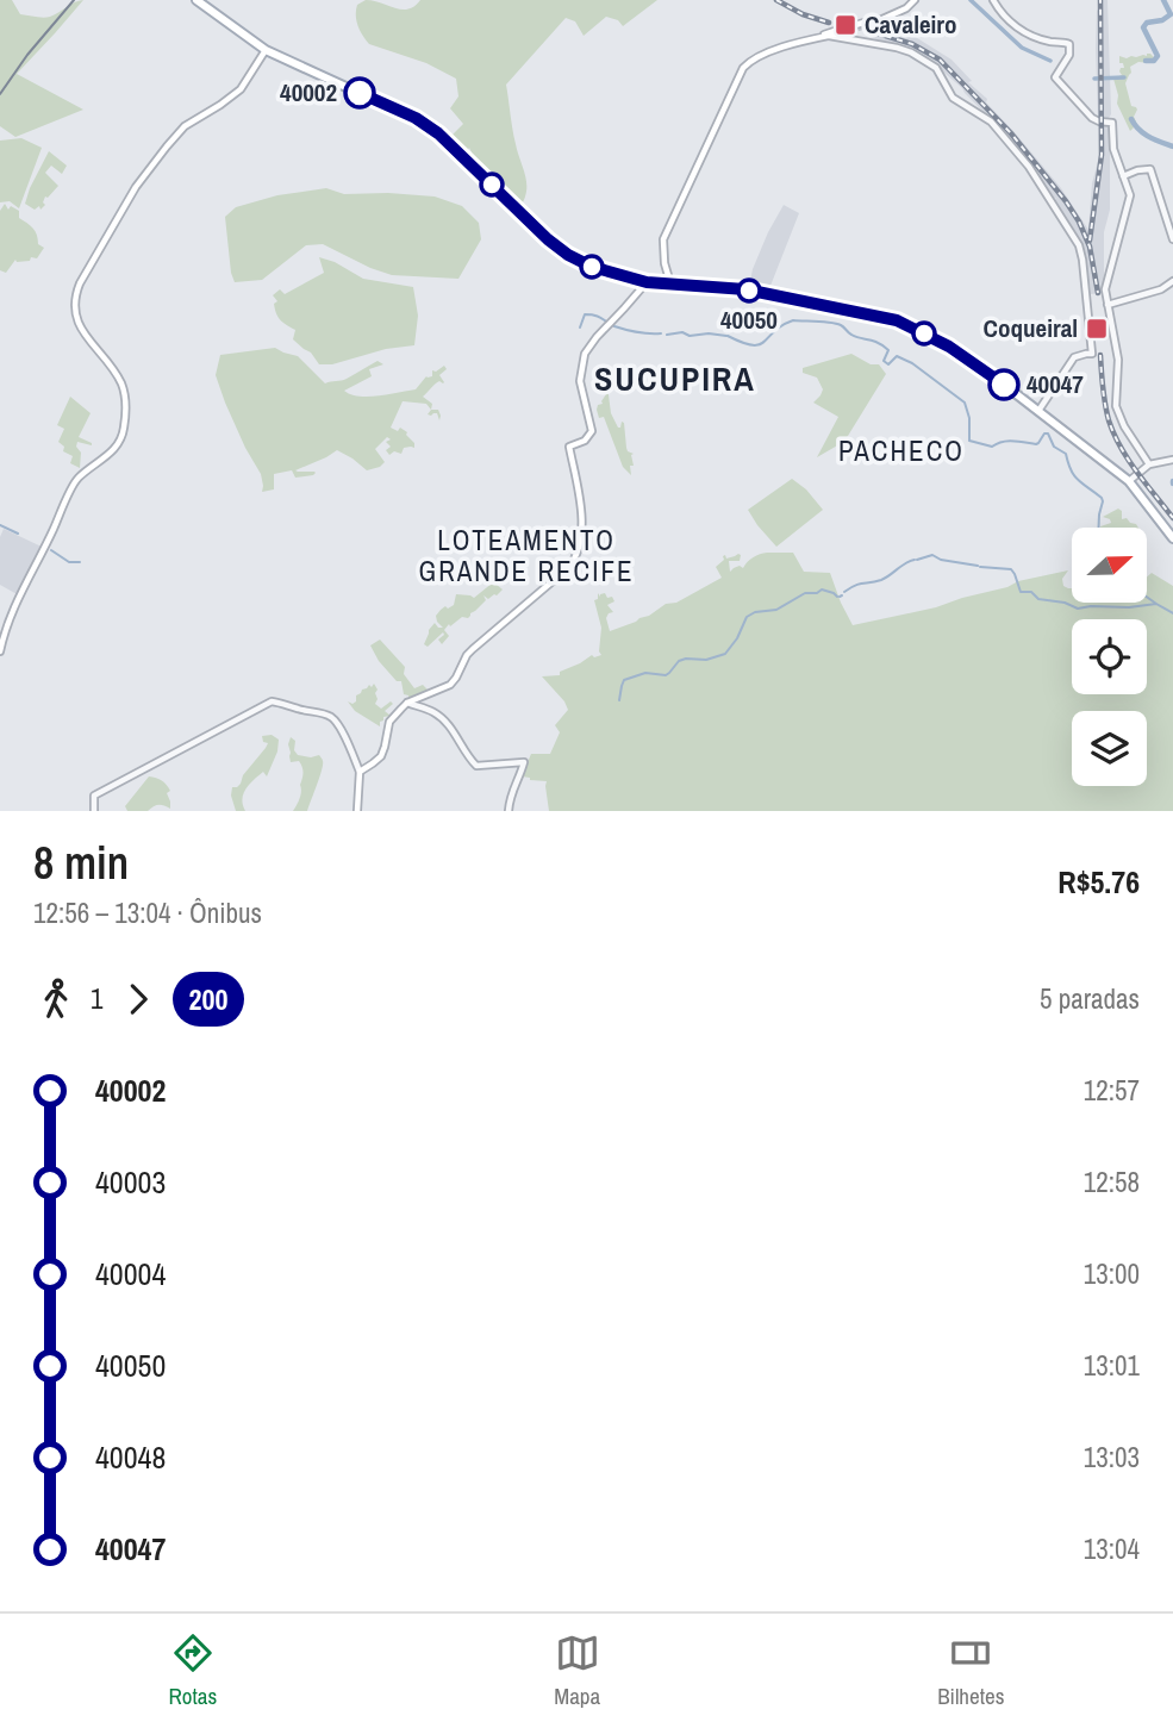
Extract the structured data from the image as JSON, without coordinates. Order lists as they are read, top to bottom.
{
  "districts": ["SUCUPIRA", "PACHECO", "LOTEAMENTO GRANDE RECIFE"],
  "places": {
    "transit": ["Cavaleiro", "Coqueiral"],
    "other": ["40002", "40050", "40047"]
  },
  "lines": ["bus line 200"],
  "north": "right",
  "page": {
    "heading": ["8 min", "12:56 – 13:04 · Ônibus", "R$5.76"],
    "legs": ["1", "200", "5 paradas"],
    "list": [
      {
        "name": "40002",
        "value": "12:57"
      },
      {
        "name": "40003",
        "value": "12:58"
      },
      {
        "name": "40004",
        "value": "13:00"
      },
      {
        "name": "40050",
        "value": "13:01"
      },
      {
        "name": "40048",
        "value": "13:03"
      },
      {
        "name": "40047",
        "value": "13:04"
      }
    ],
    "tabs": ["Rotas", "Mapa", "Bilhetes"]
  }
}
